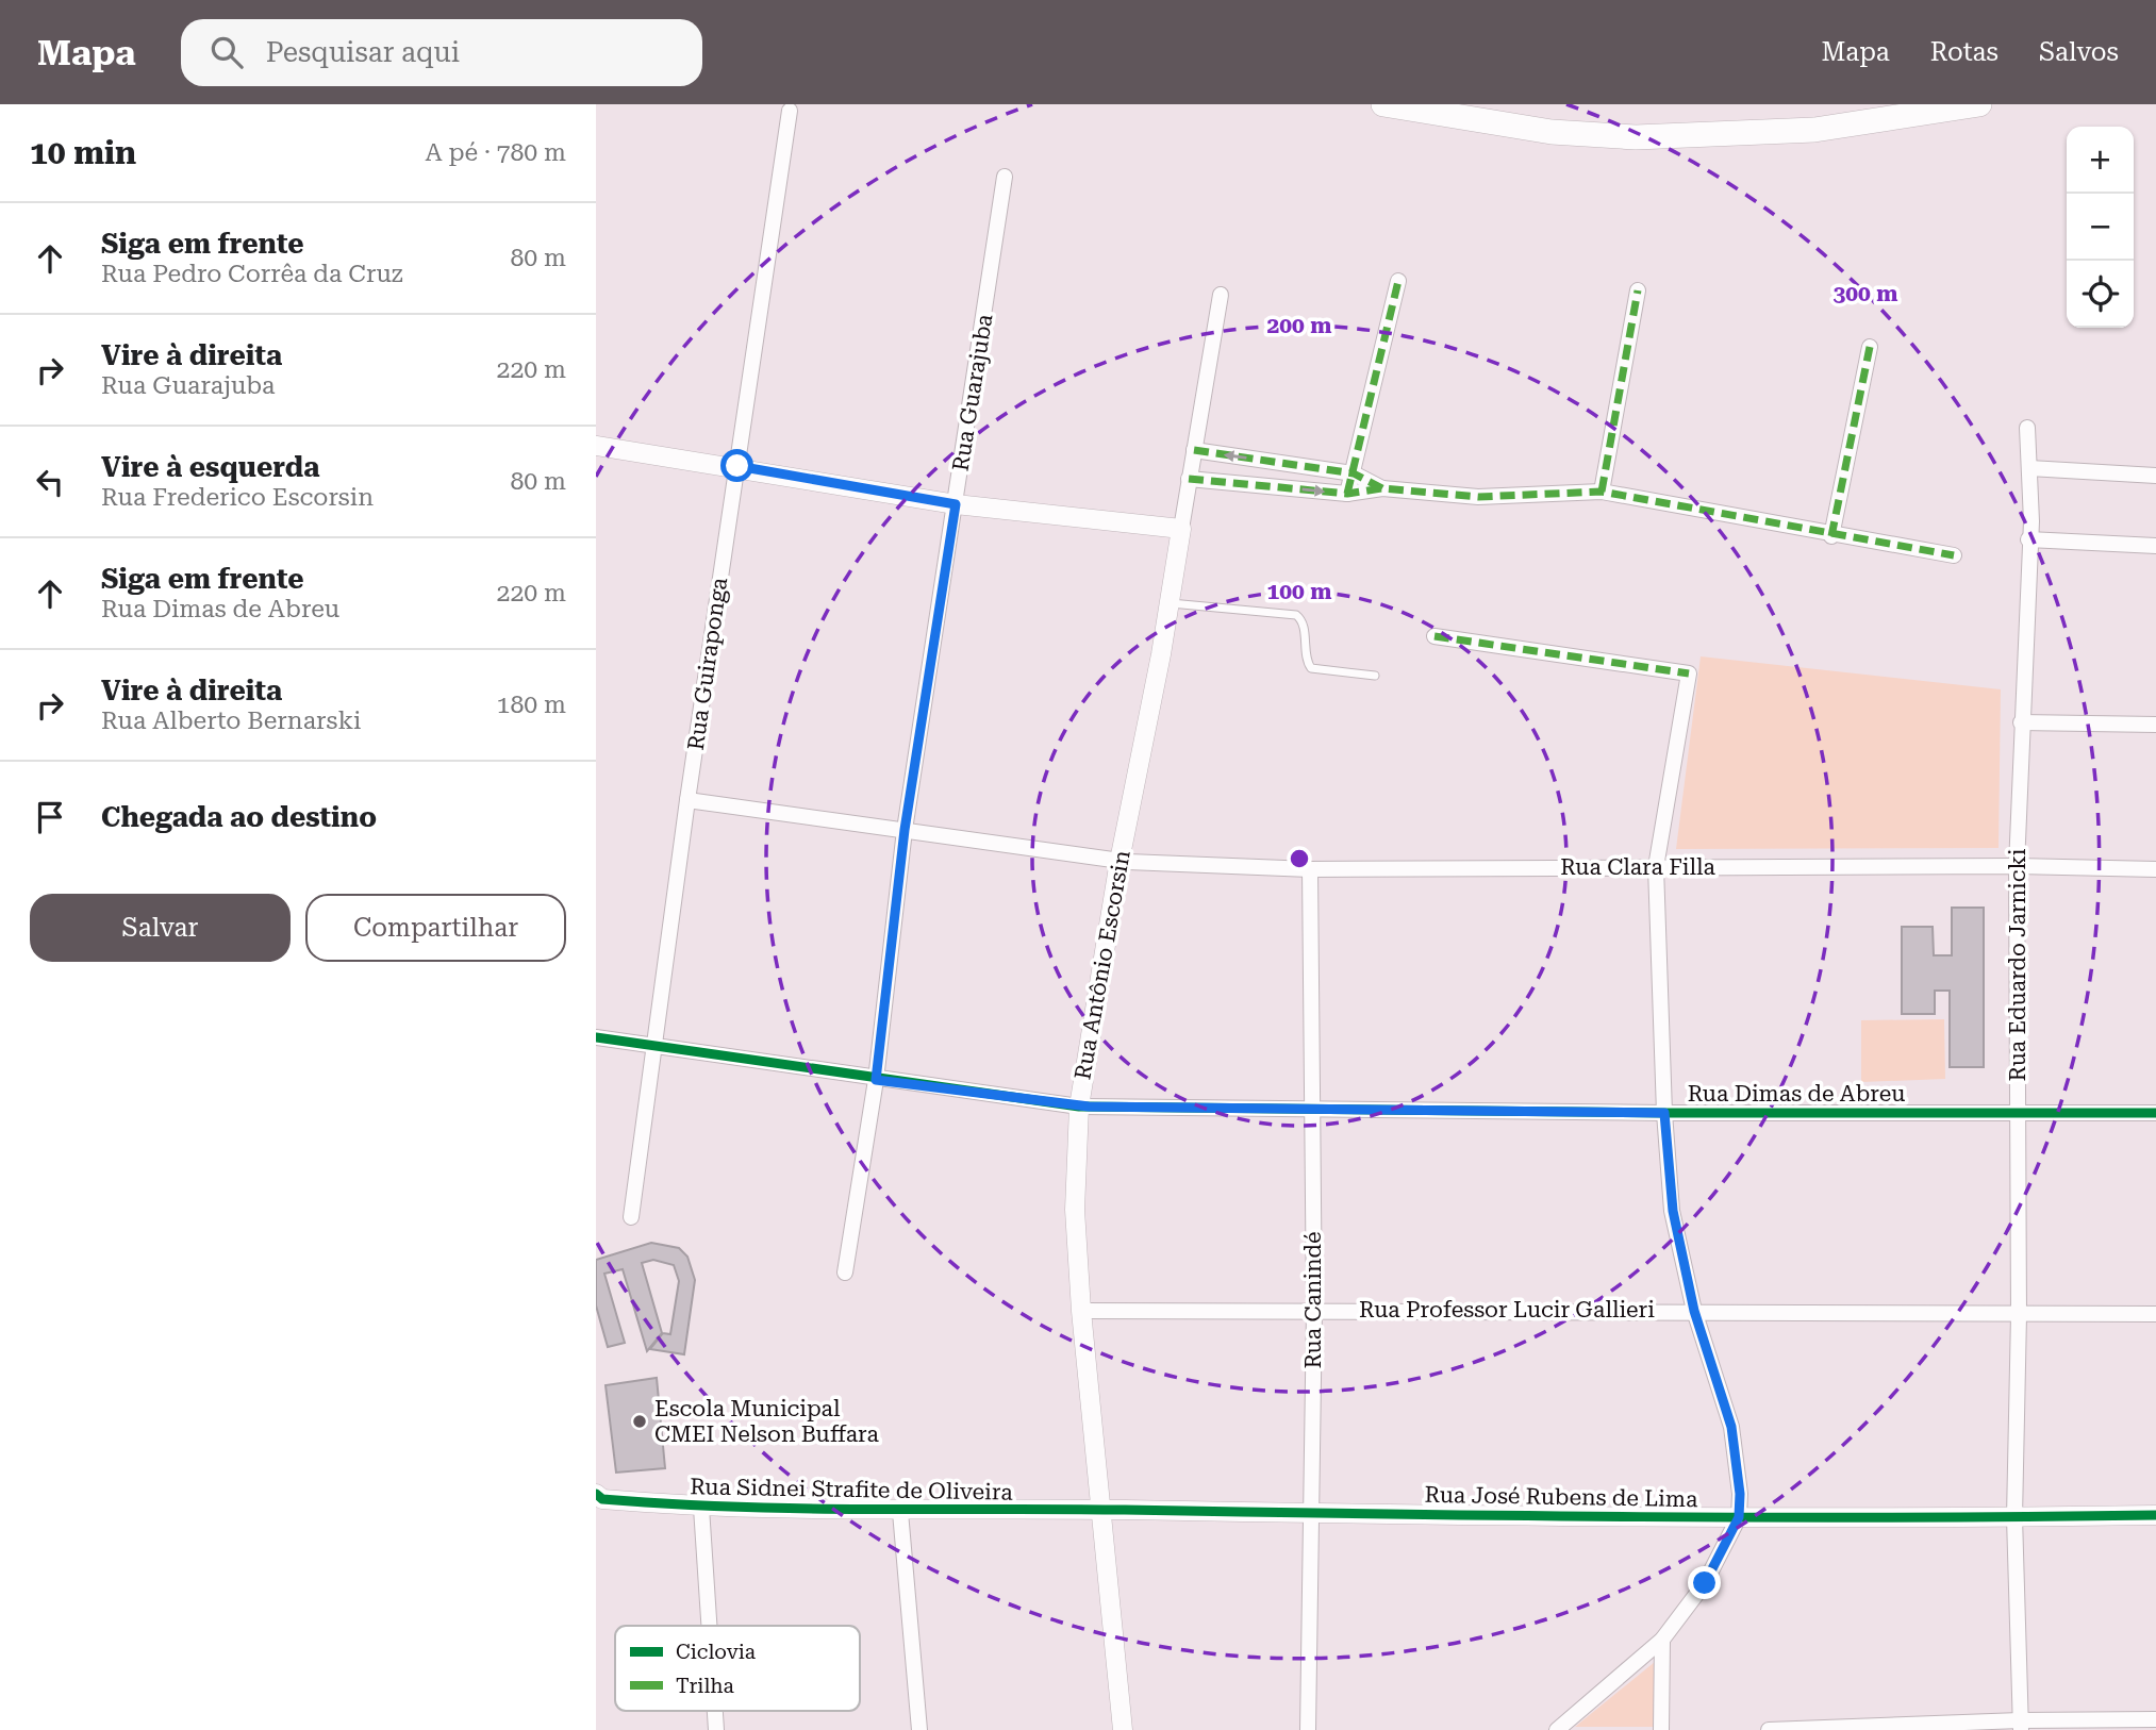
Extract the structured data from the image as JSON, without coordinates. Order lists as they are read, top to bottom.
{
  "streets": {
    "street": [
      "Rua Guarajuba",
      "Rua Guiraponga",
      "Rua Clara Filla",
      "Rua Antônio Escorsin",
      "Rua Eduardo Jarnicki",
      "Rua Dimas de Abreu",
      "Rua Canindé",
      "Rua Professor Lucir Gallieri",
      "Rua Sidnei Strafite de Oliveira",
      "Rua José Rubens de Lima"
    ]
  },
  "crossings": [
    ["Rua Guarajuba", "Rua Clara Filla"],
    ["Rua Guarajuba", "Rua Dimas de Abreu"],
    ["Rua Guiraponga", "Rua Clara Filla"],
    ["Rua Guiraponga", "Rua Dimas de Abreu"],
    ["Rua Clara Filla", "Rua Antônio Escorsin"],
    ["Rua Clara Filla", "Rua Eduardo Jarnicki"],
    ["Rua Clara Filla", "Rua Canindé"],
    ["Rua Antônio Escorsin", "Rua Dimas de Abreu"],
    ["Rua Antônio Escorsin", "Rua Professor Lucir Gallieri"],
    ["Rua Antônio Escorsin", "Rua Sidnei Strafite de Oliveira"],
    ["Rua Antônio Escorsin", "Rua José Rubens de Lima"],
    ["Rua Eduardo Jarnicki", "Rua Dimas de Abreu"],
    ["Rua Eduardo Jarnicki", "Rua Professor Lucir Gallieri"],
    ["Rua Eduardo Jarnicki", "Rua José Rubens de Lima"],
    ["Rua Dimas de Abreu", "Rua Canindé"],
    ["Rua Canindé", "Rua Professor Lucir Gallieri"],
    ["Rua Canindé", "Rua José Rubens de Lima"],
    ["Rua Sidnei Strafite de Oliveira", "Rua José Rubens de Lima"]
  ],
  "places": ["Escola Municipal CMEI Nelson Buffara"],
  "legend": ["Ciclovia", "Trilha"],
  "page": {
    "header": "Mapa",
    "search": "Pesquisar aqui",
    "nav": ["Mapa", "Rotas", "Salvos"],
    "heading": ["10 min", "A pé · 780 m"],
    "map_buttons": ["+", "−"],
    "list": [
      ["Siga em frente", "Rua Pedro Corrêa da Cruz", "80 m"],
      ["Vire à direita", "Rua Guarajuba", "220 m"],
      ["Vire à esquerda", "Rua Frederico Escorsin", "80 m"],
      ["Siga em frente", "Rua Dimas de Abreu", "220 m"],
      ["Vire à direita", "Rua Alberto Bernarski", "180 m"],
      "Chegada ao destino"
    ],
    "buttons": ["Salvar", "Compartilhar"]
  },
  "rings": ["300 m", "200 m", "100 m"]
}
